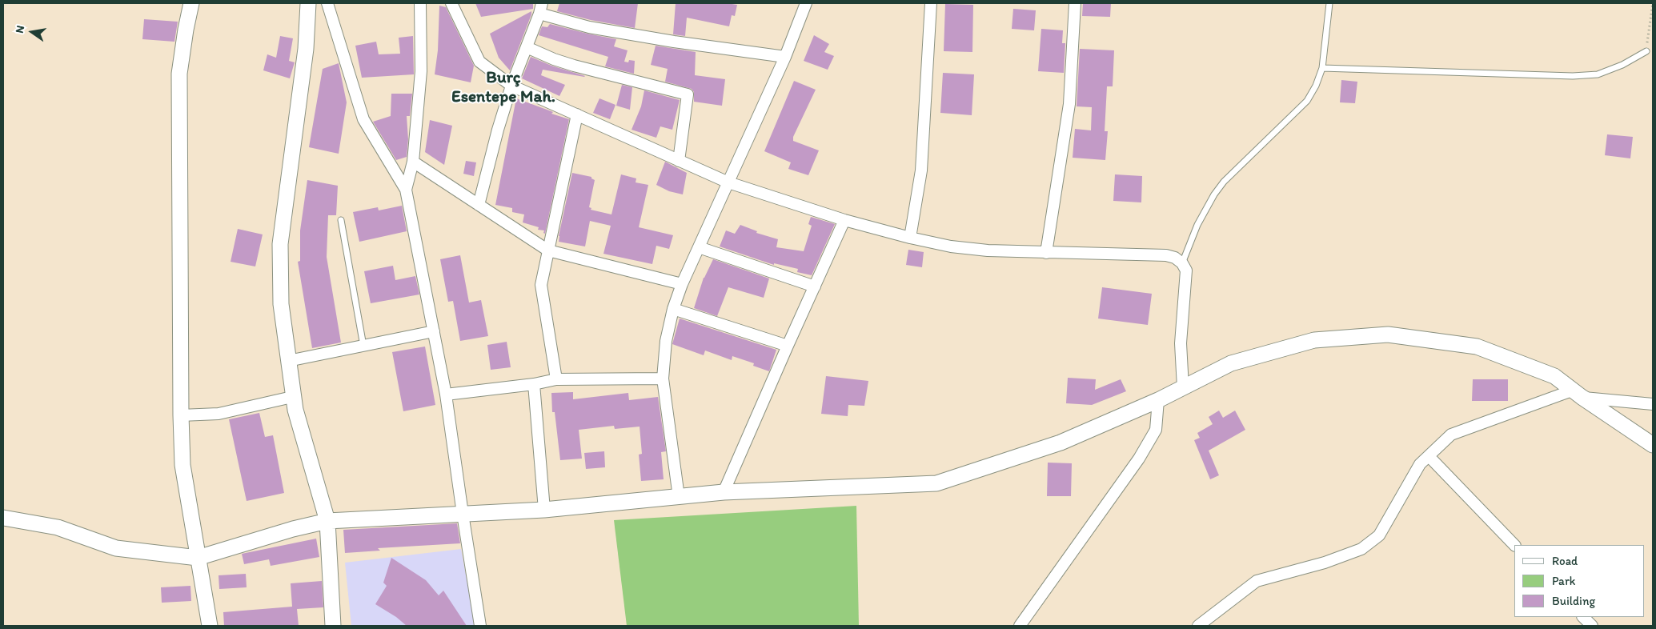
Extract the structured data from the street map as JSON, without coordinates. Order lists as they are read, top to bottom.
{
  "districts": ["Burç Esentepe Mah."],
  "legend": ["Road", "Park", "Building"],
  "north": "left"
}
